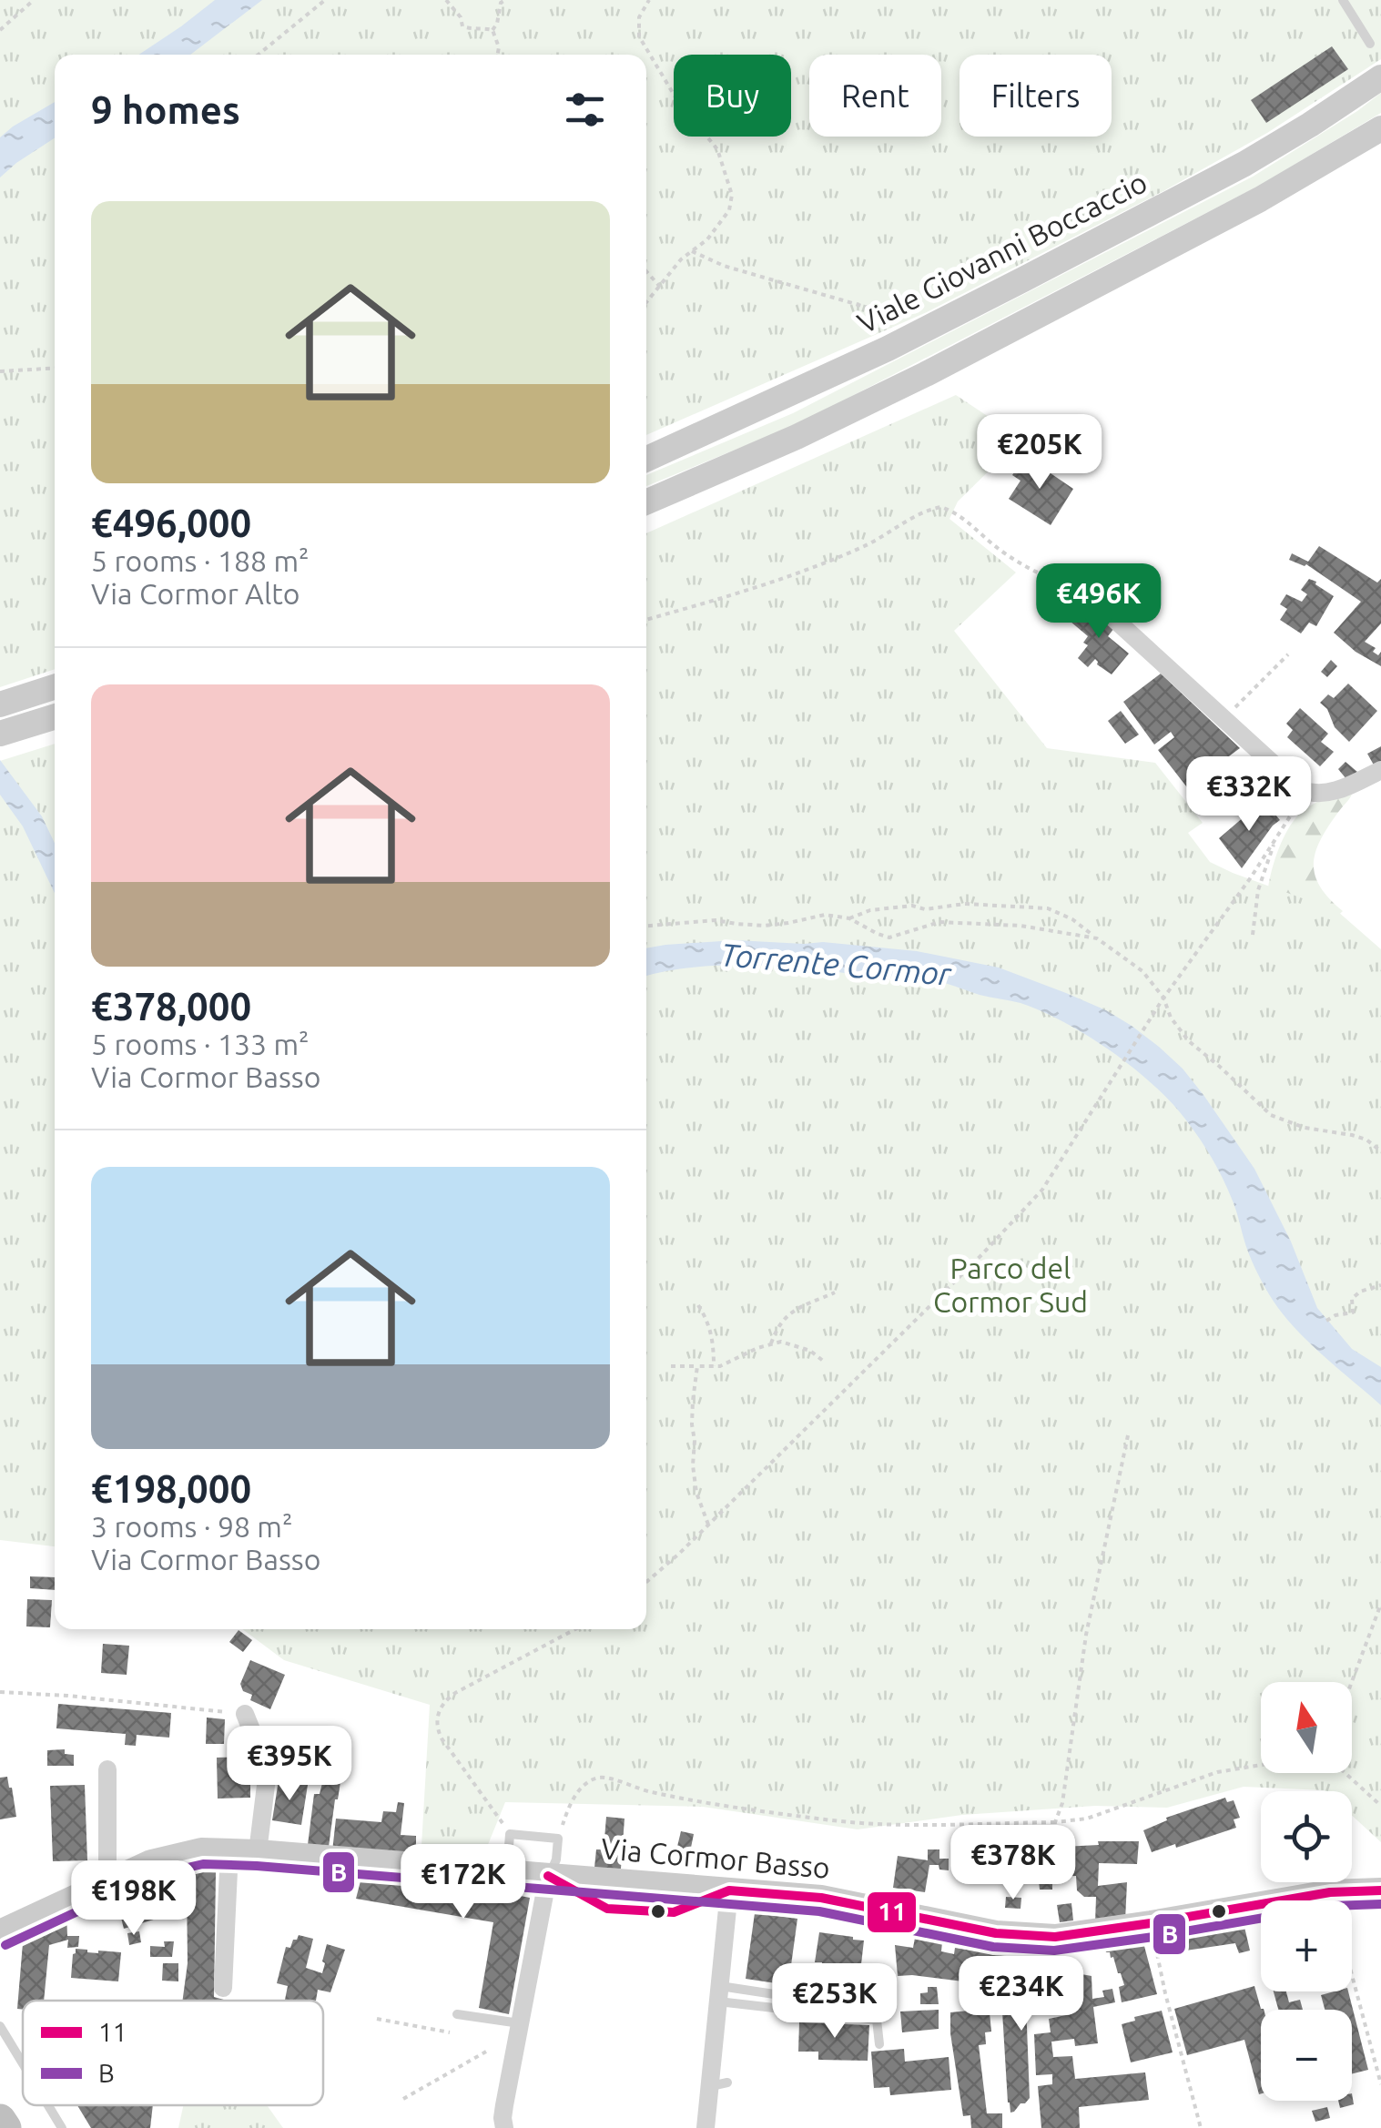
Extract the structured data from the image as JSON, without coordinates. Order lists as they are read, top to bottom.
{
  "streets": {
    "main road": ["Viale Giovanni Boccaccio", "Via Cormor Basso"]
  },
  "water": ["Torrente Cormor"],
  "parks": ["Parco del Cormor Sud"],
  "lines": ["transit line B", "transit line 11"],
  "legend": ["11", "B"],
  "north": "top",
  "page": {
    "chip": ["Buy", "Rent", "Filters"],
    "heading": "9 homes",
    "list": [
      {
        "name": "€496,000",
        "note": "5 rooms · 188 m² · Via Cormor Alto"
      },
      {
        "name": "€378,000",
        "note": "5 rooms · 133 m² · Via Cormor Basso"
      },
      {
        "name": "€198,000",
        "note": "3 rooms · 98 m² · Via Cormor Basso"
      }
    ],
    "price": [
      "€205K",
      "€496K",
      "€332K",
      "€395K",
      "€378K",
      "€172K",
      "€198K",
      "€234K",
      "€253K"
    ],
    "map_buttons": ["+", "−"]
  }
}
